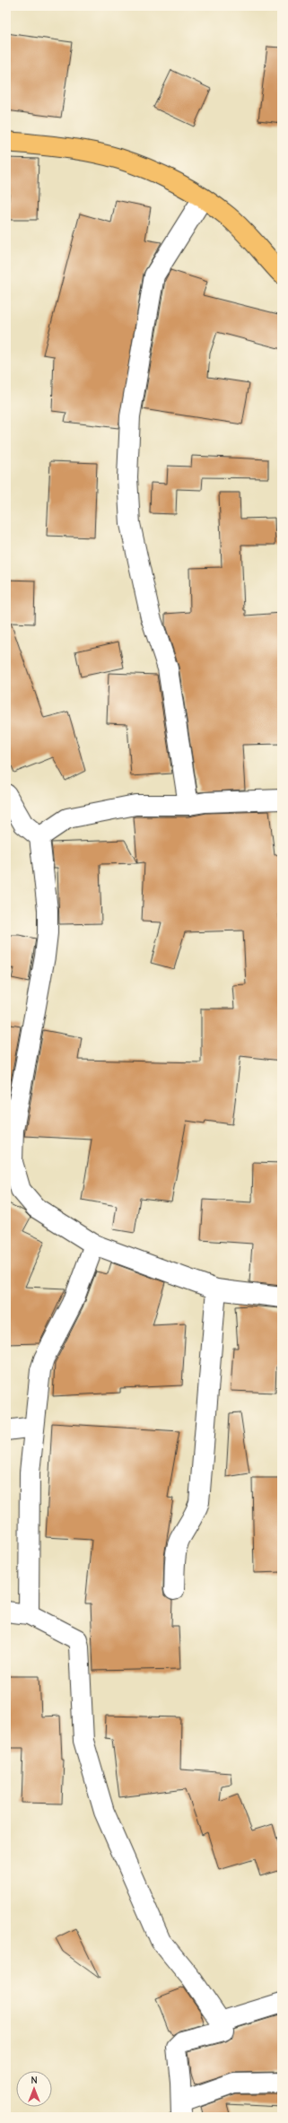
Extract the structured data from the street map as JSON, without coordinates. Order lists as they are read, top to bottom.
{
  "north": "top"
}
